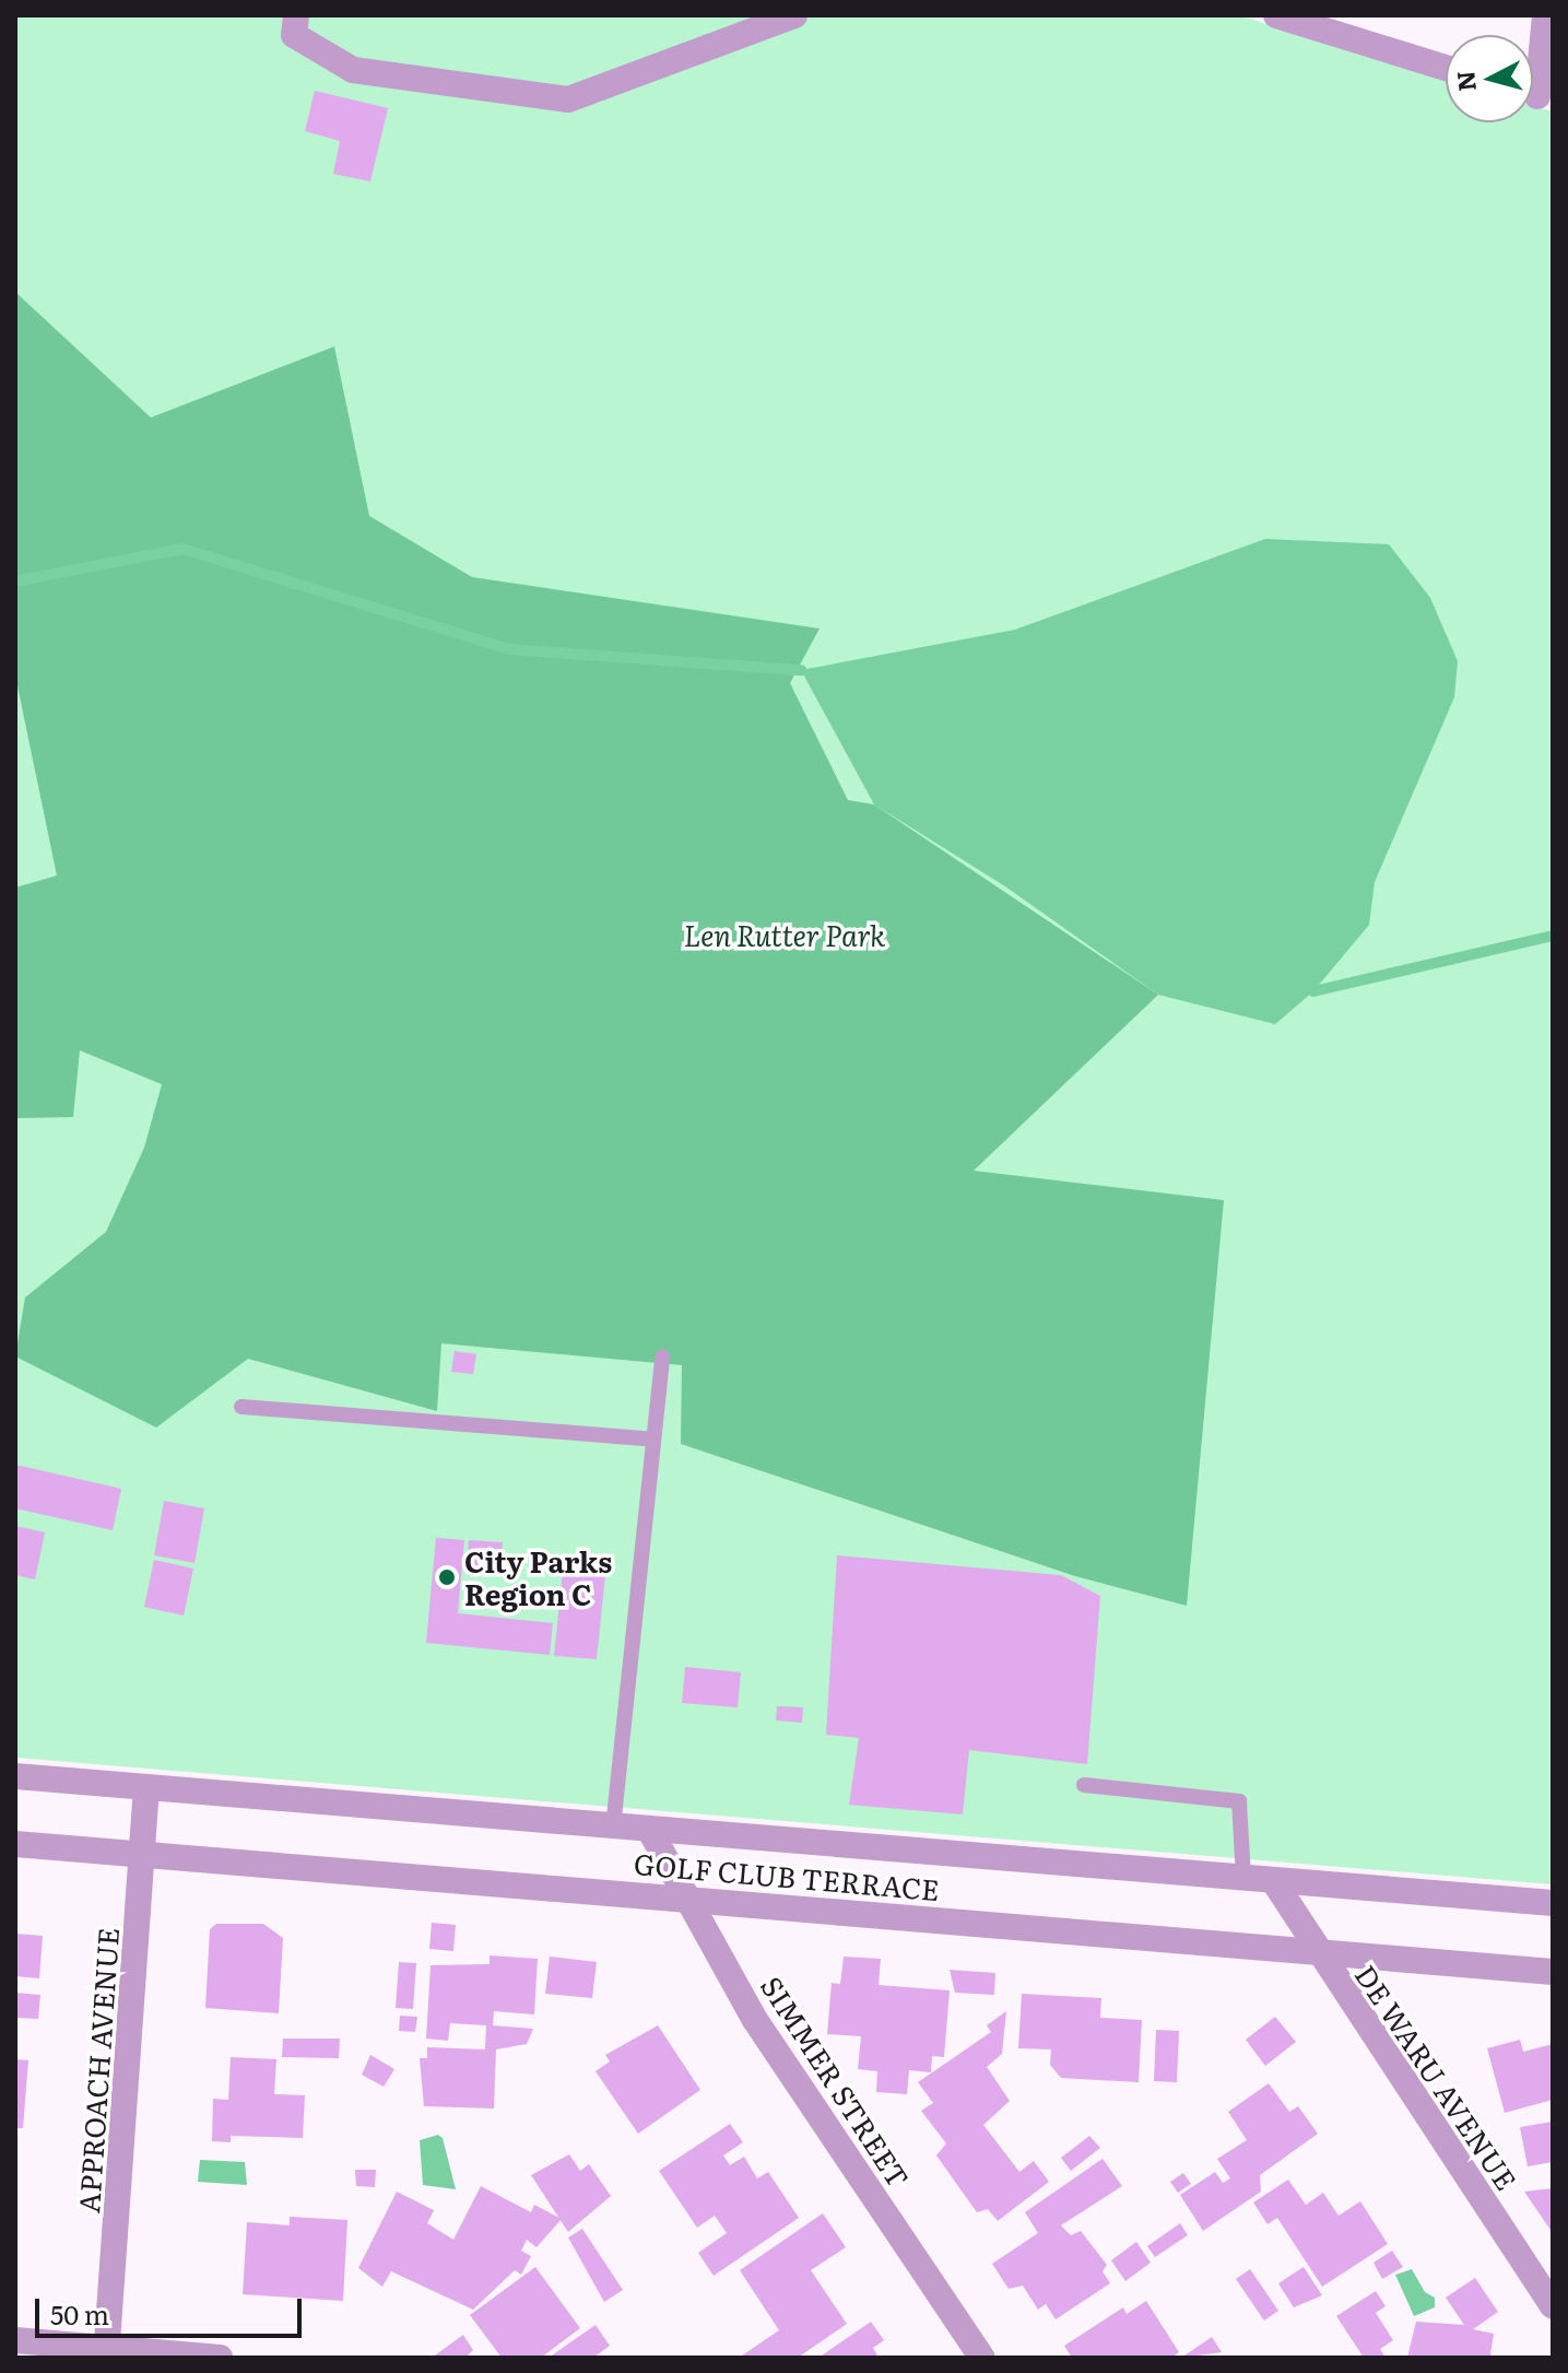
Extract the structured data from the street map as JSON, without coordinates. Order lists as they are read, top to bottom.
{
  "streets": {
    "street": [
      "GOLF CLUB TERRACE",
      "APPROACH AVENUE",
      "DE WARU AVENUE",
      "SIMMER STREET"
    ]
  },
  "crossings": [
    ["GOLF CLUB TERRACE", "APPROACH AVENUE"],
    ["GOLF CLUB TERRACE", "DE WARU AVENUE"],
    ["GOLF CLUB TERRACE", "SIMMER STREET"]
  ],
  "parks": ["Len Rutter Park"],
  "places": ["City Parks Region C"],
  "scale_bar": "50 m",
  "north": "left"
}
